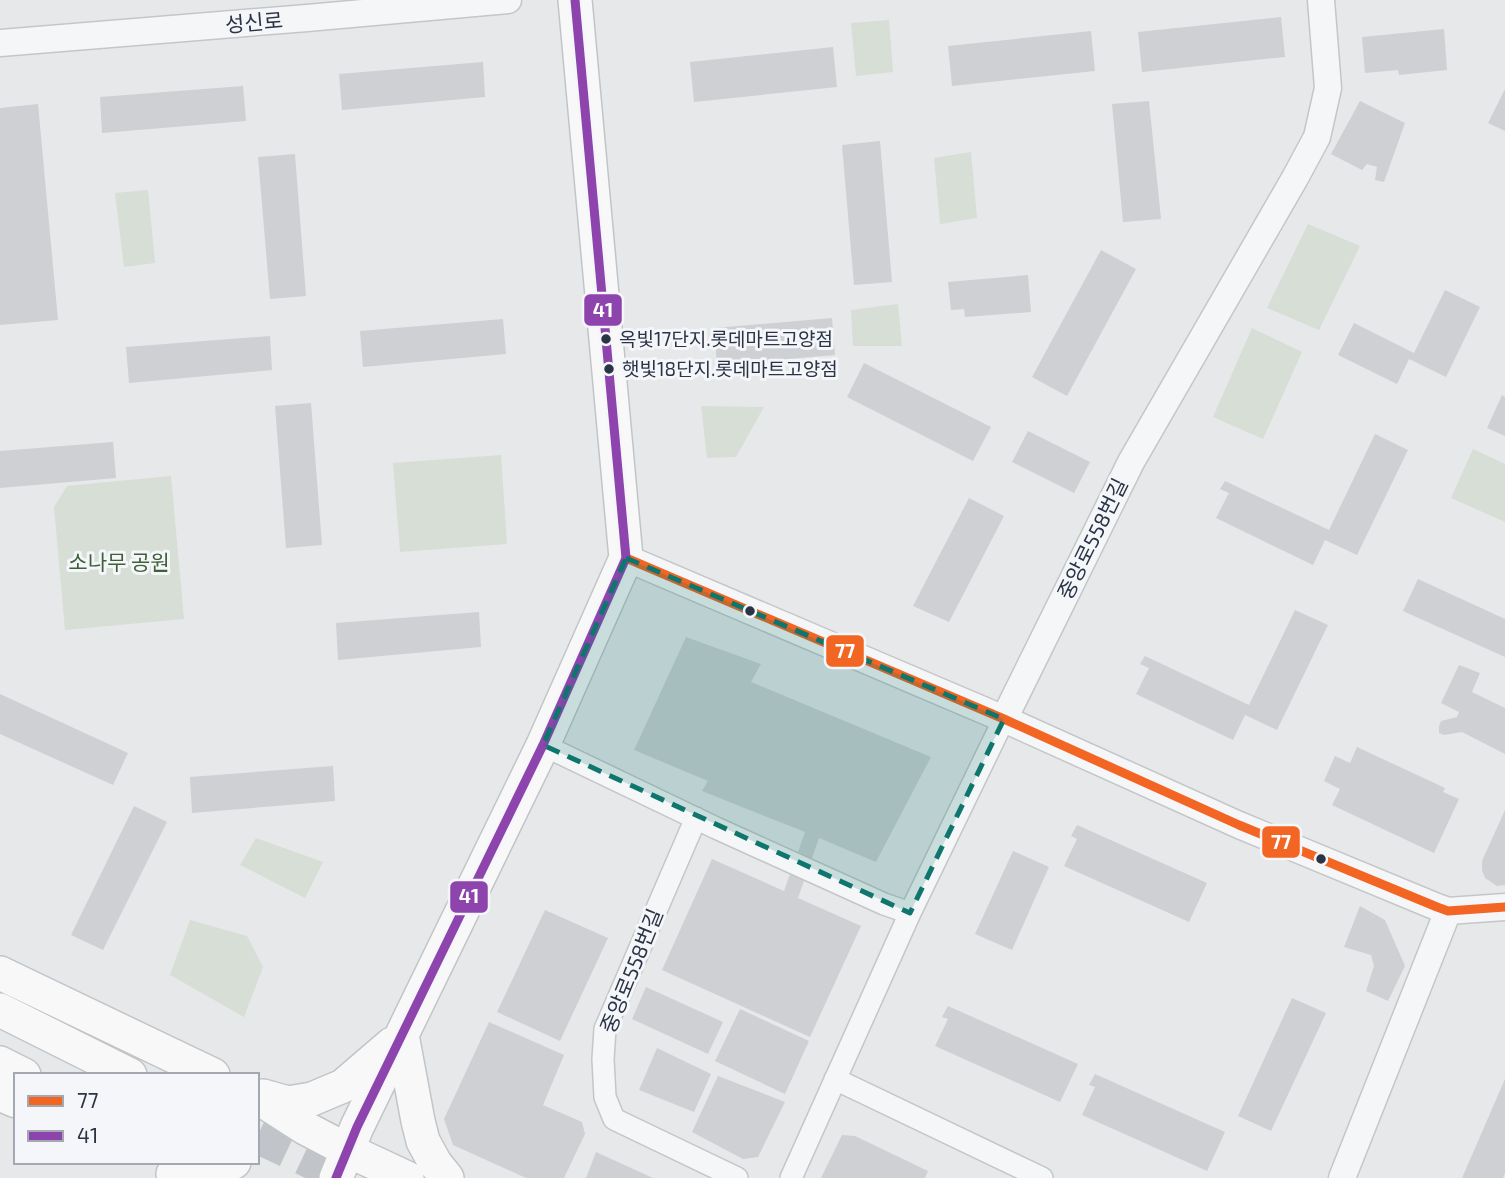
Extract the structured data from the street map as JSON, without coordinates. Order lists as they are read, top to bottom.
{
  "streets": {
    "street": ["성신로", "중앙로558번길"]
  },
  "parks": ["소나무 공원"],
  "places": ["옥빛17단지.롯데마트고양점", "햇빛18단지.롯데마트고양점"],
  "lines": ["transit line 41", "transit line 77"],
  "legend": ["77", "41"]
}
